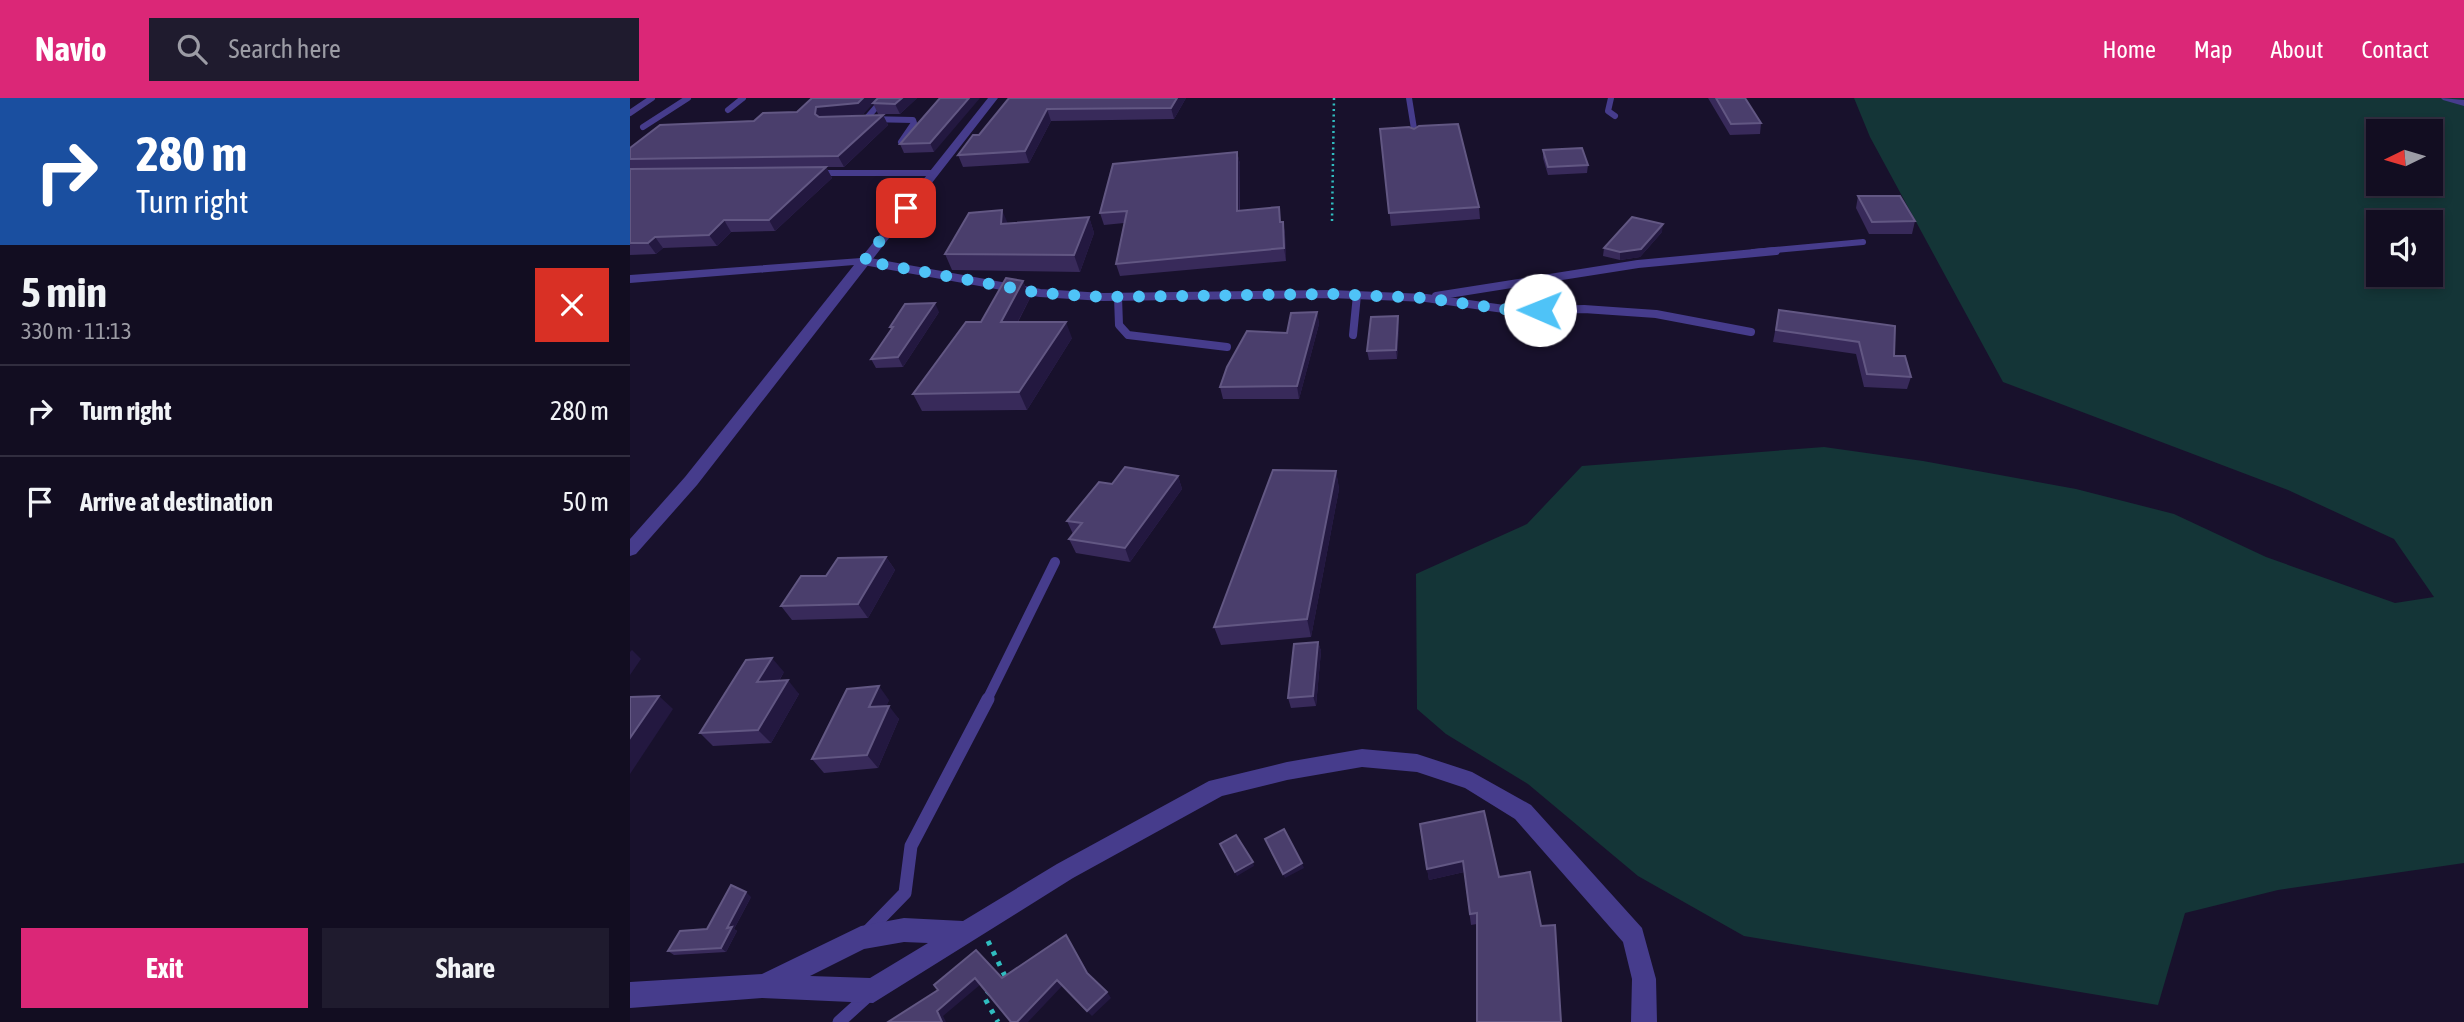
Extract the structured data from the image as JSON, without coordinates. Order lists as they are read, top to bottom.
{
  "north": "left",
  "page": {
    "header": "Navio",
    "search": "Search here",
    "nav": [
      "Home",
      "Map",
      "About",
      "Contact"
    ],
    "turn": ["280 m", "Turn right"],
    "heading": ["5 min", "330 m · 11:13"],
    "list": [
      {
        "name": "Turn right",
        "value": "280 m"
      },
      {
        "name": "Arrive at destination",
        "value": "50 m"
      }
    ],
    "buttons": ["Exit", "Share"]
  }
}
